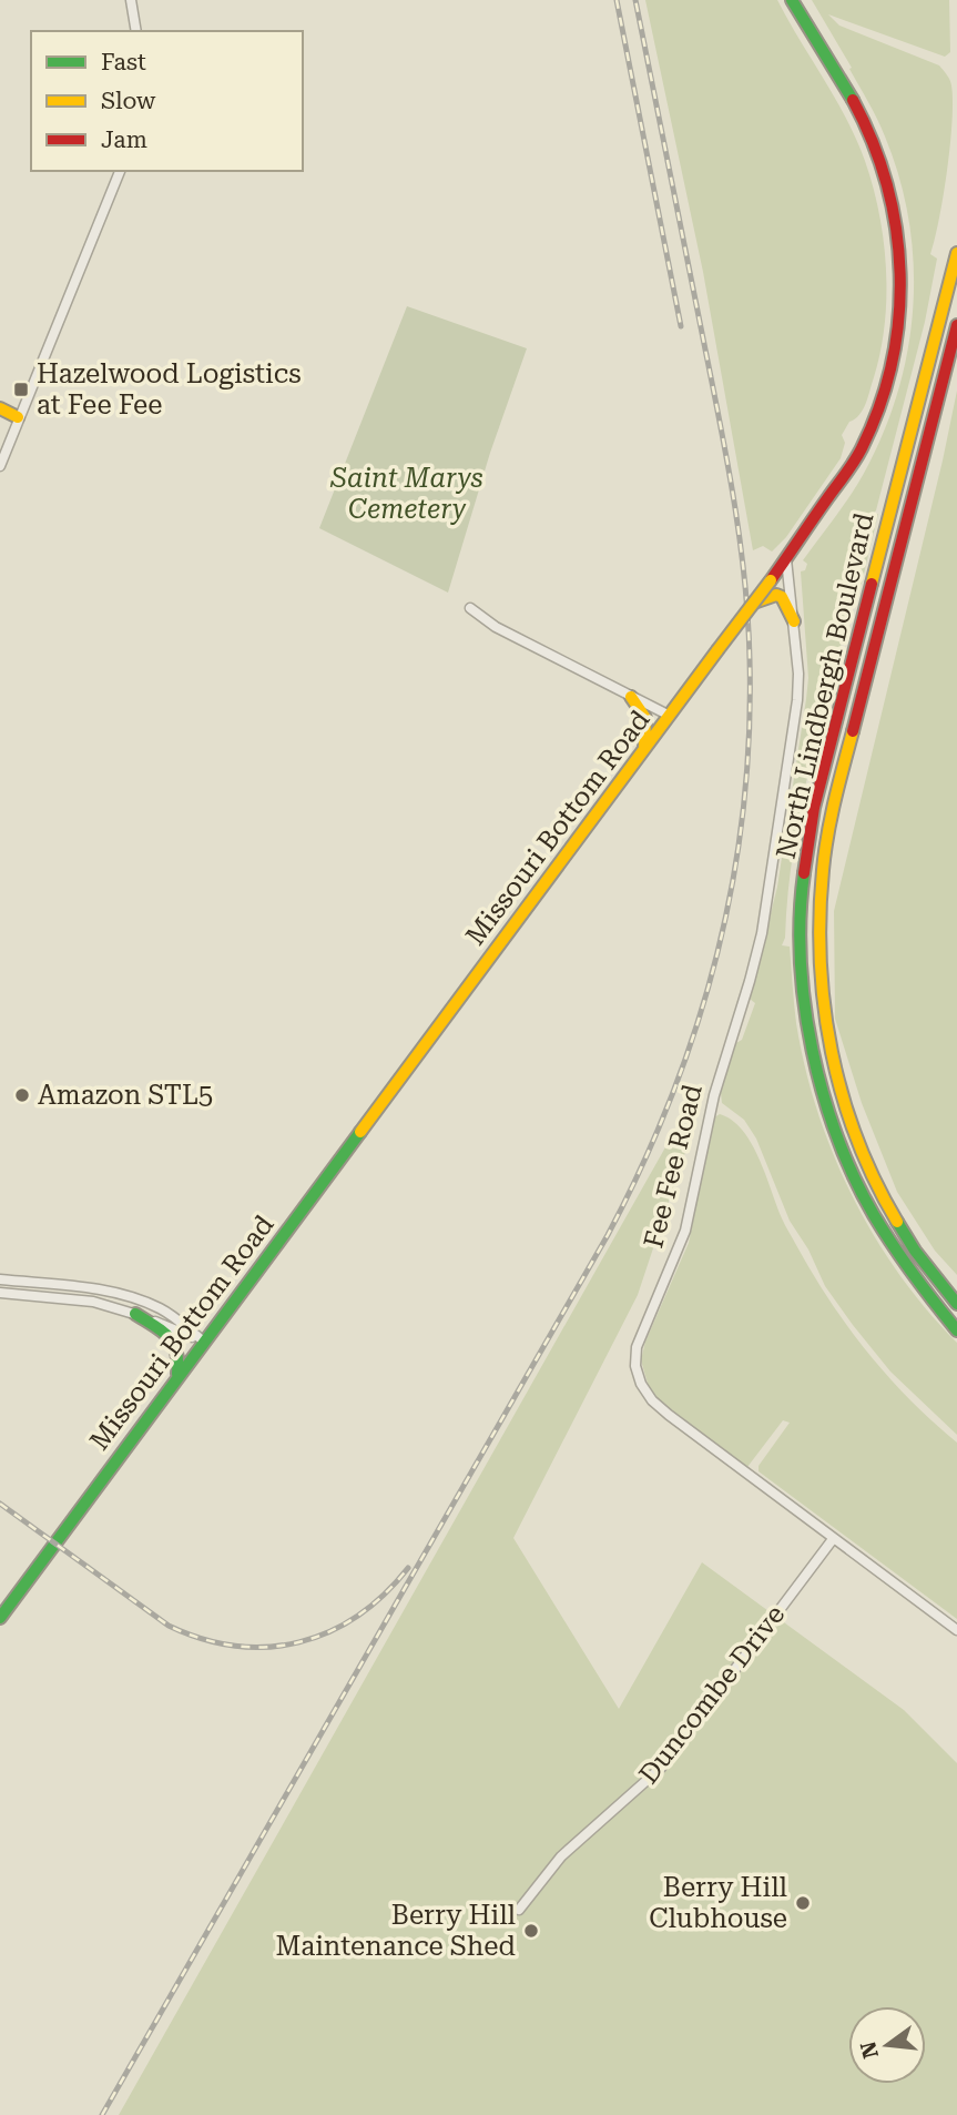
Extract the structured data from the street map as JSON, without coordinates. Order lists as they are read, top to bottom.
{
  "streets": {
    "main road": ["North Lindbergh Boulevard", "Missouri Bottom Road"],
    "street": ["Fee Fee Road", "Duncombe Drive"]
  },
  "crossings": [
    ["Missouri Bottom Road", "Fee Fee Road"],
    ["Fee Fee Road", "Duncombe Drive"]
  ],
  "parks": ["Saint Marys Cemetery"],
  "places": {
    "transit": ["Hazelwood Logistics at Fee Fee"],
    "other": ["Amazon STL5", "Berry Hill Clubhouse", "Berry Hill Maintenance Shed"]
  },
  "legend": ["Fast", "Slow", "Jam"],
  "north": "left"
}
